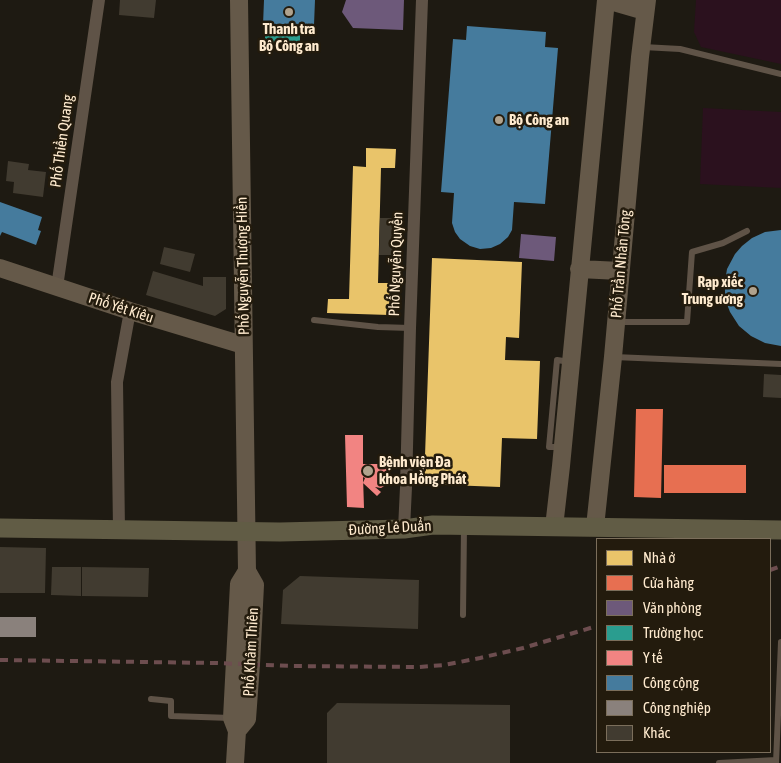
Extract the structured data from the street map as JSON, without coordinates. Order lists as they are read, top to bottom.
{
  "streets": {
    "main road": ["Đường Lê Duẩn"],
    "street": [
      "Phố Thiền Quang",
      "Phố Nguyễn Quyền",
      "Phố Trần Nhân Tông",
      "Phố Nguyễn Thượng Hiền",
      "Phố Yết Kiêu",
      "Phố Khâm Thiên"
    ]
  },
  "crossings": [
    ["Phố Thiền Quang", "Phố Yết Kiêu"],
    ["Phố Nguyễn Quyền", "Đường Lê Duẩn"],
    ["Phố Trần Nhân Tông", "Đường Lê Duẩn"],
    ["Phố Nguyễn Thượng Hiền", "Phố Yết Kiêu"],
    ["Phố Nguyễn Thượng Hiền", "Đường Lê Duẩn"],
    ["Phố Nguyễn Thượng Hiền", "Phố Khâm Thiên"],
    ["Đường Lê Duẩn", "Phố Khâm Thiên"]
  ],
  "places": [
    "Thanh tra Bộ Công an",
    "Bộ Công an",
    "Rạp xiếc Trung ương",
    "Bệnh viện Đa khoa Hồng Phát"
  ],
  "legend": [
    "Nhà ở",
    "Cửa hàng",
    "Văn phòng",
    "Trường học",
    "Y tế",
    "Công cộng",
    "Công nghiệp",
    "Khác"
  ]
}
